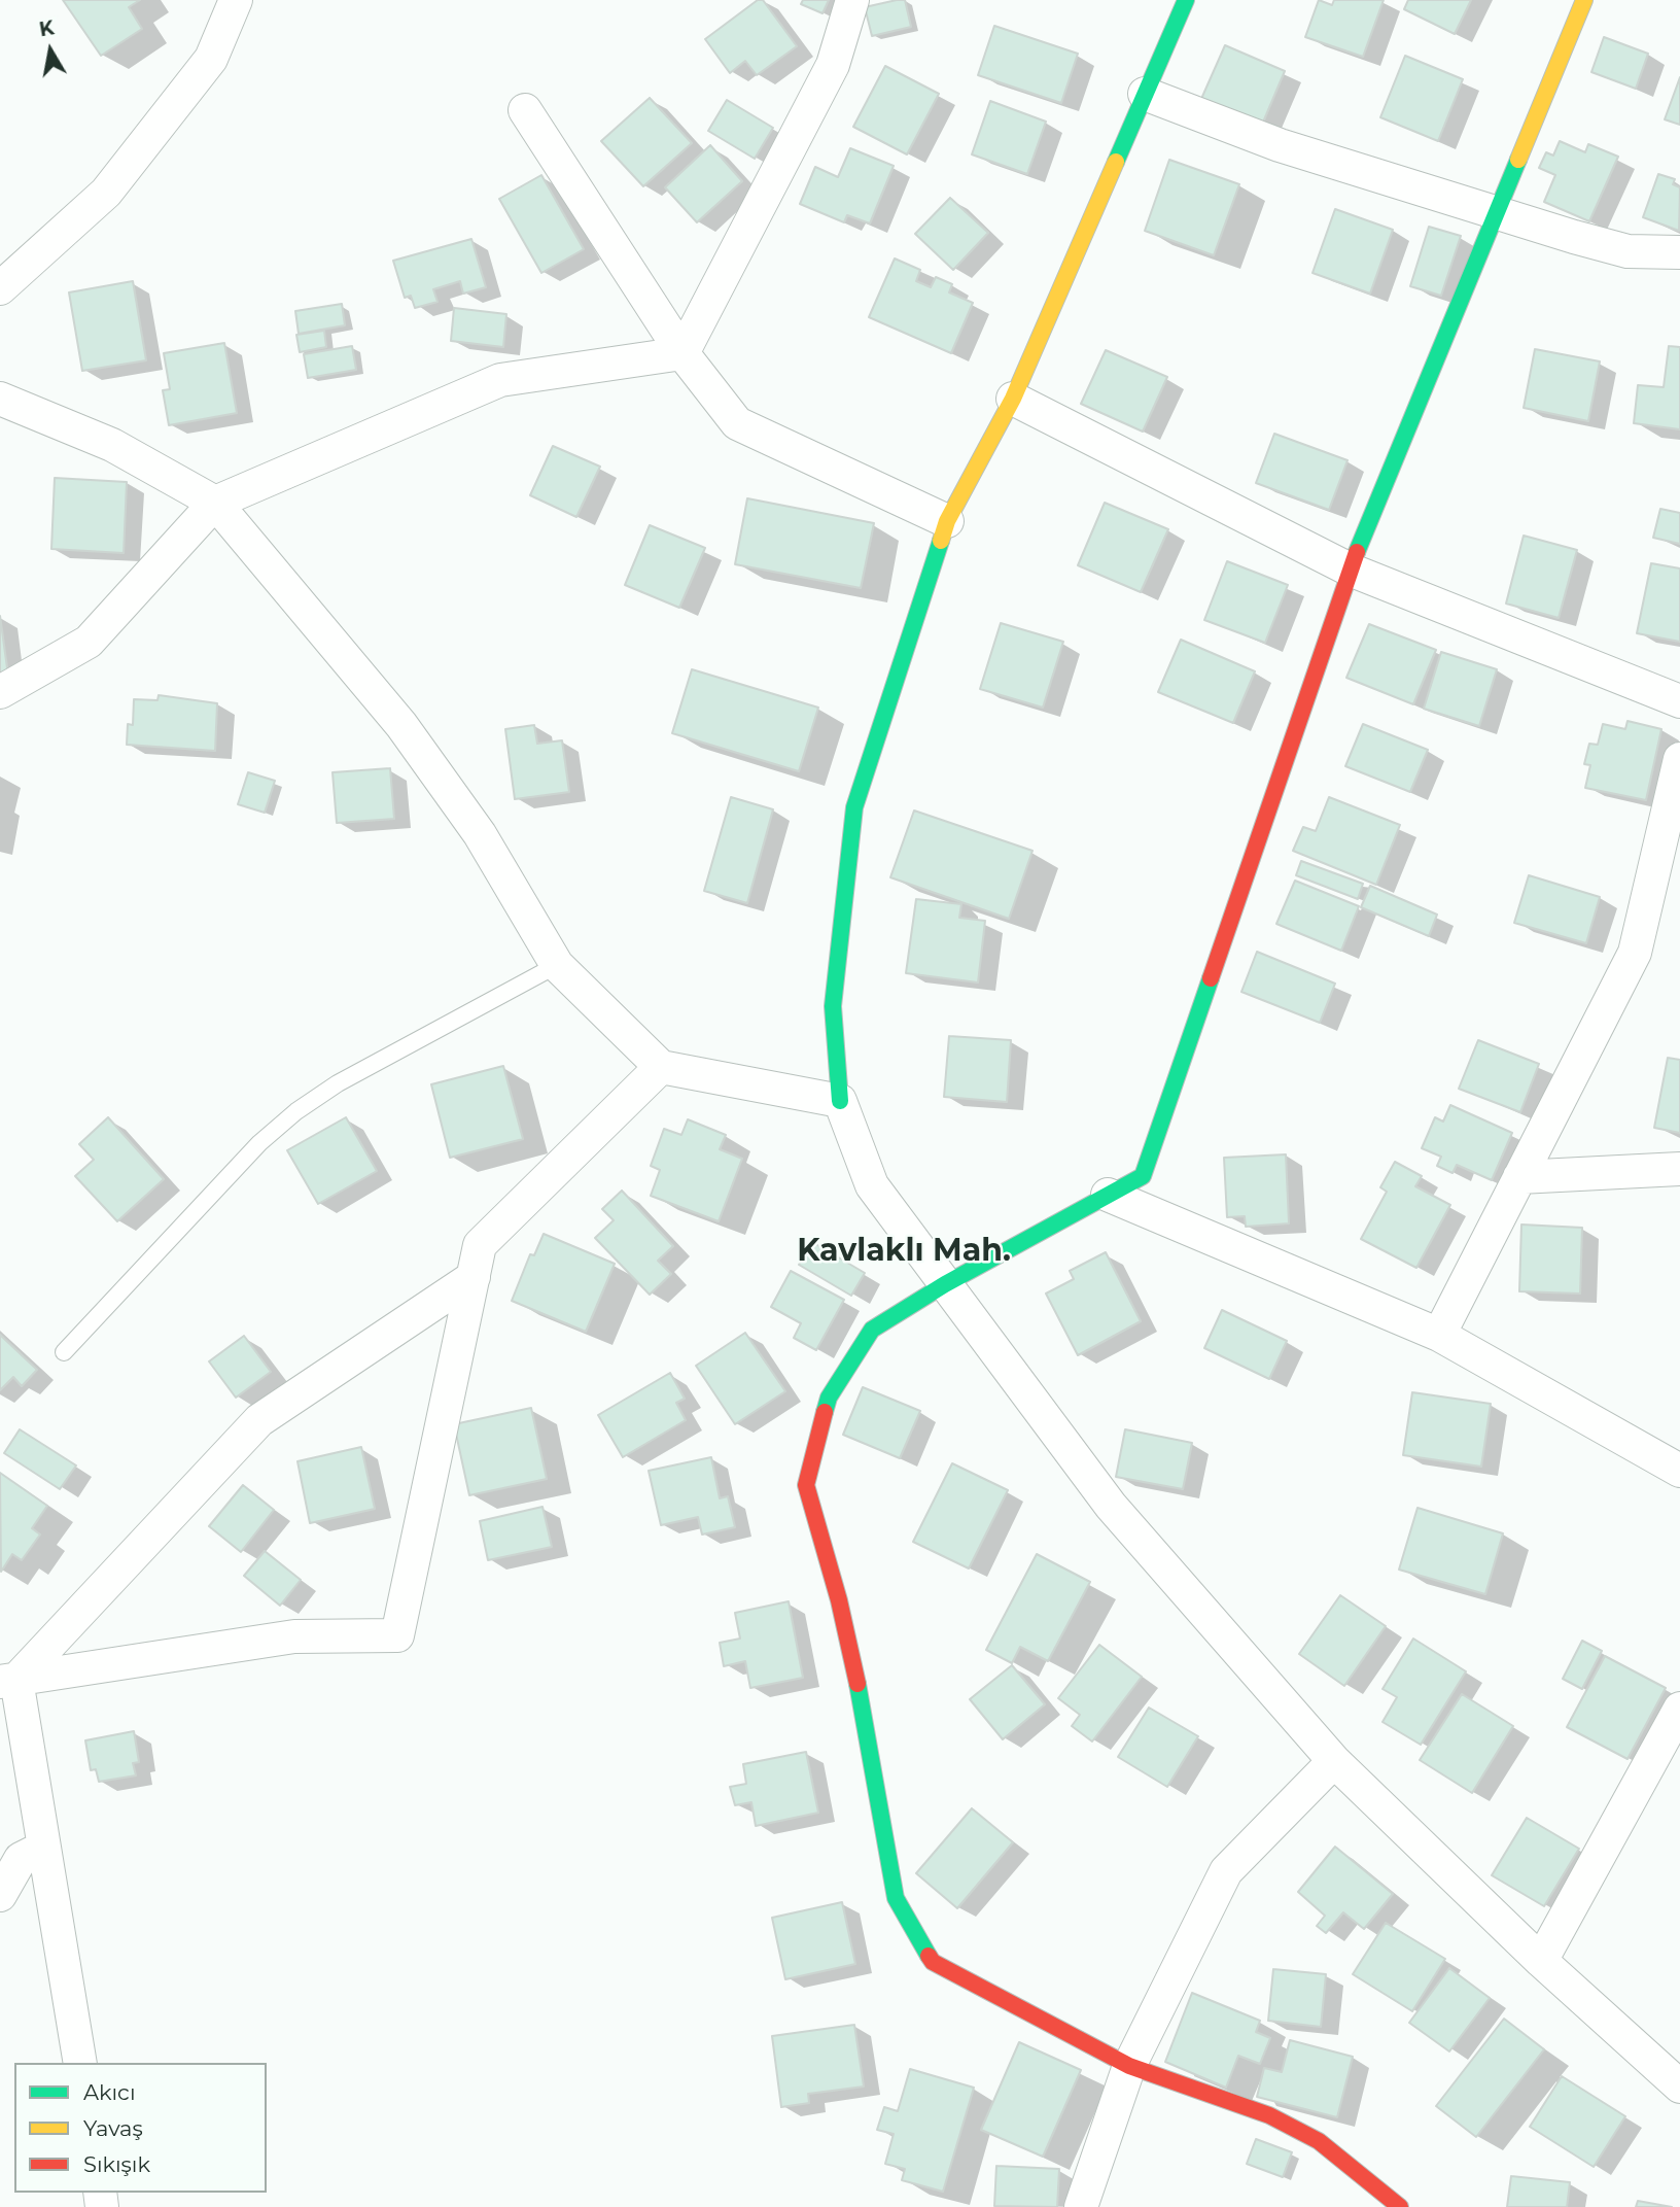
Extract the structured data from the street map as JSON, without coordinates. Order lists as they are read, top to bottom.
{
  "districts": ["Kavlaklı Mah."],
  "legend": ["Akıcı", "Yavaş", "Sıkışık"],
  "north": "top"
}
